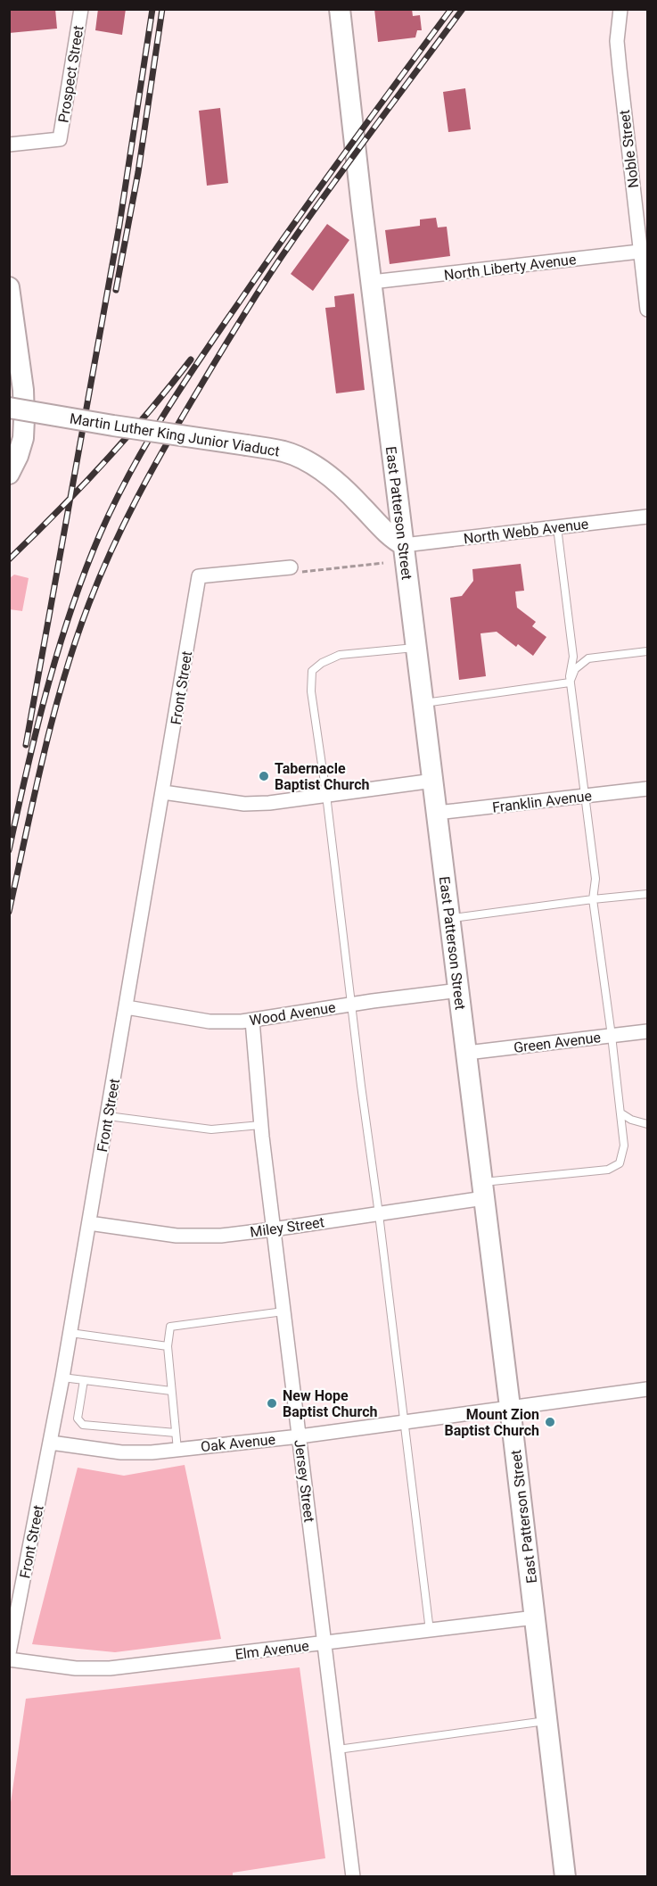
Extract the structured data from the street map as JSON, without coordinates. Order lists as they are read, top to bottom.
{
  "streets": {
    "street": [
      "Prospect Street",
      "Noble Street",
      "North Liberty Avenue",
      "Martin Luther King Junior Viaduct",
      "East Patterson Street",
      "North Webb Avenue",
      "Front Street",
      "Franklin Avenue",
      "Wood Avenue",
      "Green Avenue",
      "Miley Street",
      "Oak Avenue",
      "Jersey Street",
      "Elm Avenue"
    ]
  },
  "crossings": [
    ["Noble Street", "North Liberty Avenue"],
    ["North Liberty Avenue", "East Patterson Street"],
    ["Martin Luther King Junior Viaduct", "East Patterson Street"],
    ["Martin Luther King Junior Viaduct", "North Webb Avenue"],
    ["East Patterson Street", "North Webb Avenue"],
    ["East Patterson Street", "Franklin Avenue"],
    ["East Patterson Street", "Wood Avenue"],
    ["East Patterson Street", "Green Avenue"],
    ["East Patterson Street", "Miley Street"],
    ["East Patterson Street", "Oak Avenue"],
    ["East Patterson Street", "Elm Avenue"],
    ["Front Street", "Wood Avenue"],
    ["Front Street", "Miley Street"],
    ["Front Street", "Oak Avenue"],
    ["Wood Avenue", "Jersey Street"],
    ["Miley Street", "Jersey Street"],
    ["Oak Avenue", "Jersey Street"],
    ["Jersey Street", "Elm Avenue"]
  ],
  "places": ["Tabernacle Baptist Church", "New Hope Baptist Church", "Mount Zion Baptist Church"]
}
